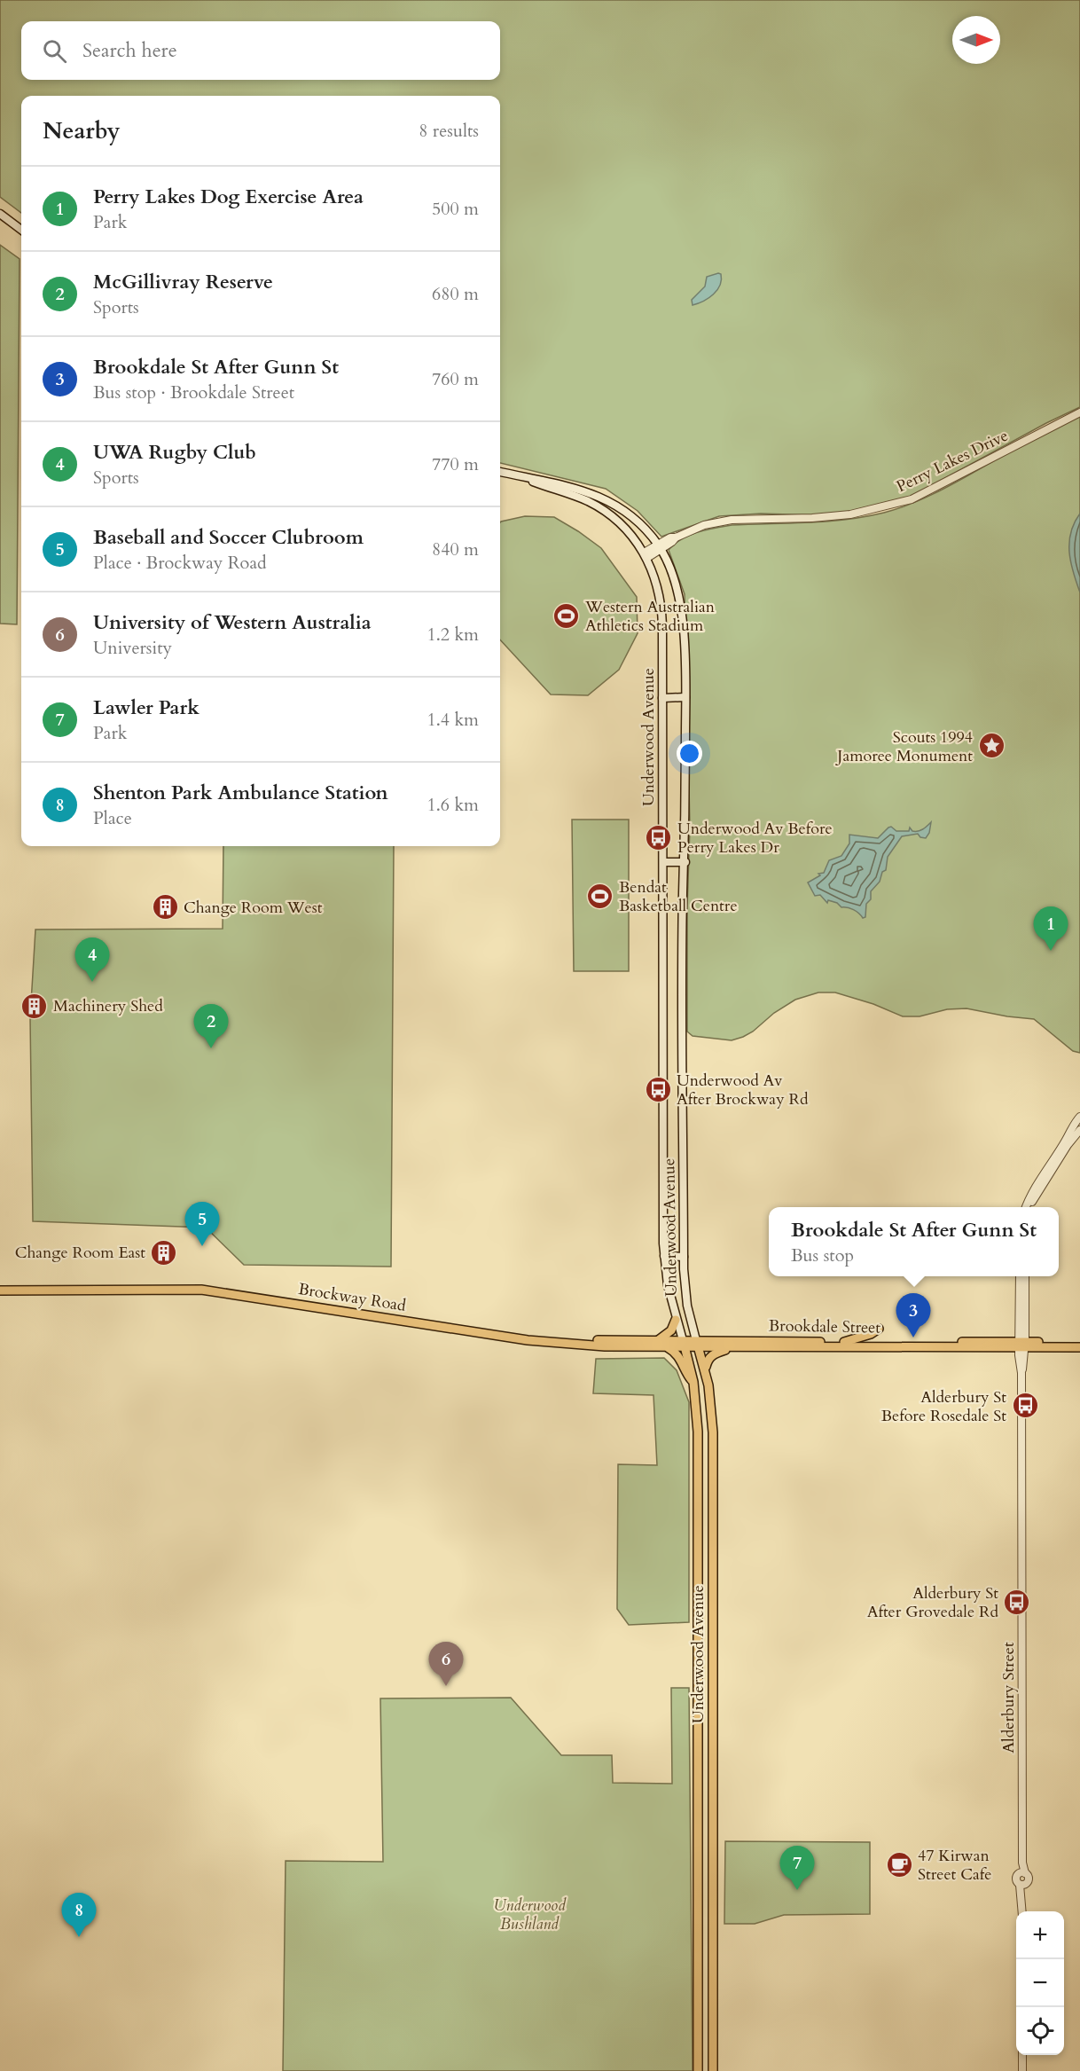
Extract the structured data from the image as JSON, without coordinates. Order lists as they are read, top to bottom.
{
  "streets": {
    "main road": ["Underwood Avenue", "Brockway Road", "Brookdale Street"],
    "street": ["Perry Lakes Drive", "Alderbury Street"]
  },
  "crossings": [
    ["Perry Lakes Drive", "Underwood Avenue"],
    ["Underwood Avenue", "Brockway Road"],
    ["Underwood Avenue", "Brookdale Street"],
    ["Brockway Road", "Brookdale Street"],
    ["Brookdale Street", "Alderbury Street"]
  ],
  "parks": ["Underwood Bushland"],
  "places": {
    "sports": ["Western Australian Athletics Stadium", "Bendat Basketball Centre"],
    "place": ["Scouts 1994 Jamoree Monument"],
    "bus stop": [
      "Underwood Av Before Perry Lakes Dr",
      "Underwood Av After Brockway Rd",
      "Alderbury St Before Rosedale St",
      "Alderbury St After Grovedale Rd"
    ],
    "building": ["Change Room West", "Machinery Shed", "Change Room East"],
    "cafe": ["47 Kirwan Street Cafe"]
  },
  "north": "right",
  "page": {
    "search": "Search here",
    "heading": ["Nearby", "8 results"],
    "list": [
      {
        "mark": "1",
        "name": "Perry Lakes Dog Exercise Area",
        "note": "Park",
        "value": "500 m"
      },
      {
        "mark": "2",
        "name": "McGillivray Reserve",
        "note": "Sports",
        "value": "680 m"
      },
      {
        "mark": "3",
        "name": "Brookdale St After Gunn St",
        "note": "Bus stop · Brookdale Street",
        "value": "760 m"
      },
      {
        "mark": "4",
        "name": "UWA Rugby Club",
        "note": "Sports",
        "value": "770 m"
      },
      {
        "mark": "5",
        "name": "Baseball and Soccer Clubroom",
        "note": "Place · Brockway Road",
        "value": "840 m"
      },
      {
        "mark": "6",
        "name": "University of Western Australia",
        "note": "University",
        "value": "1.2 km"
      },
      {
        "mark": "7",
        "name": "Lawler Park",
        "note": "Park",
        "value": "1.4 km"
      },
      {
        "mark": "8",
        "name": "Shenton Park Ambulance Station",
        "note": "Place",
        "value": "1.6 km"
      }
    ],
    "pins": [
      "1",
      "4",
      "2",
      "5",
      "3",
      "6",
      "7",
      "8"
    ],
    "popup": ["Brookdale St After Gunn St", "Bus stop"],
    "map_buttons": ["+", "−"]
  }
}
